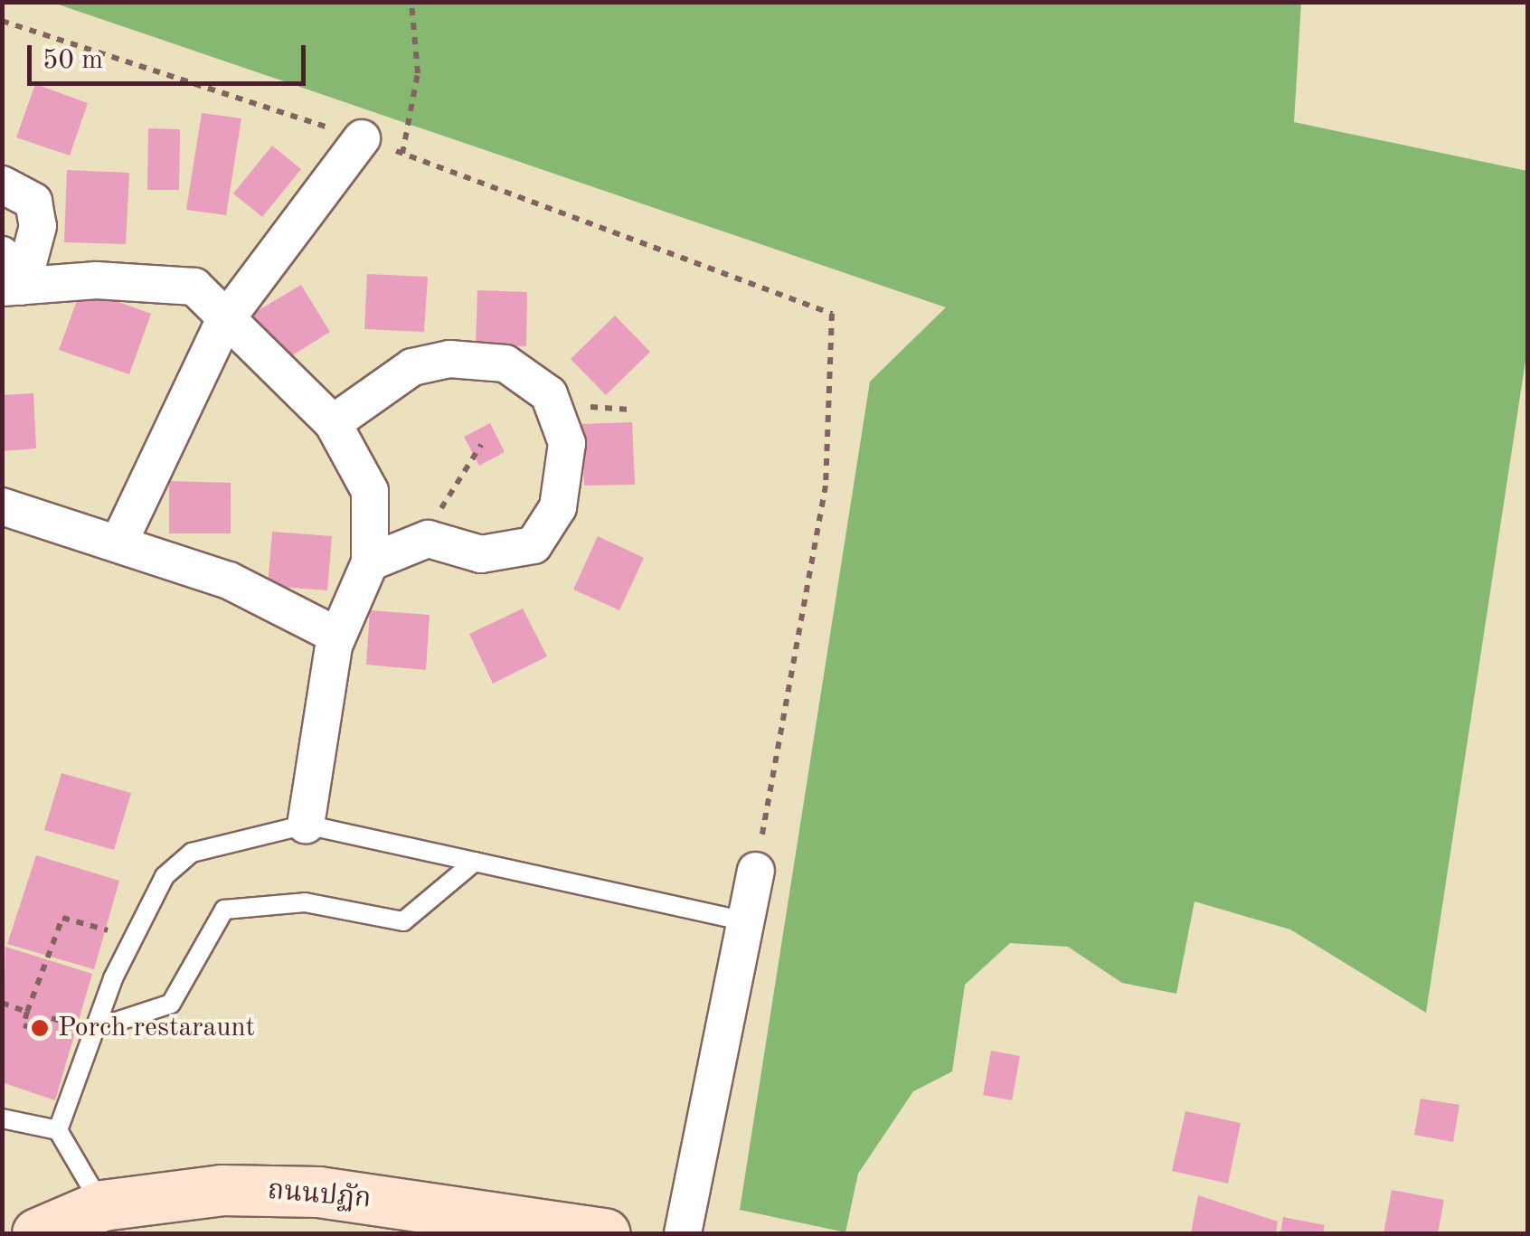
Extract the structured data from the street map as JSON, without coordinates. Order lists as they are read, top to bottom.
{
  "streets": {
    "main road": ["ถนนปฏัก"]
  },
  "places": ["Porch restaraunt"],
  "scale_bar": "50 m"
}
